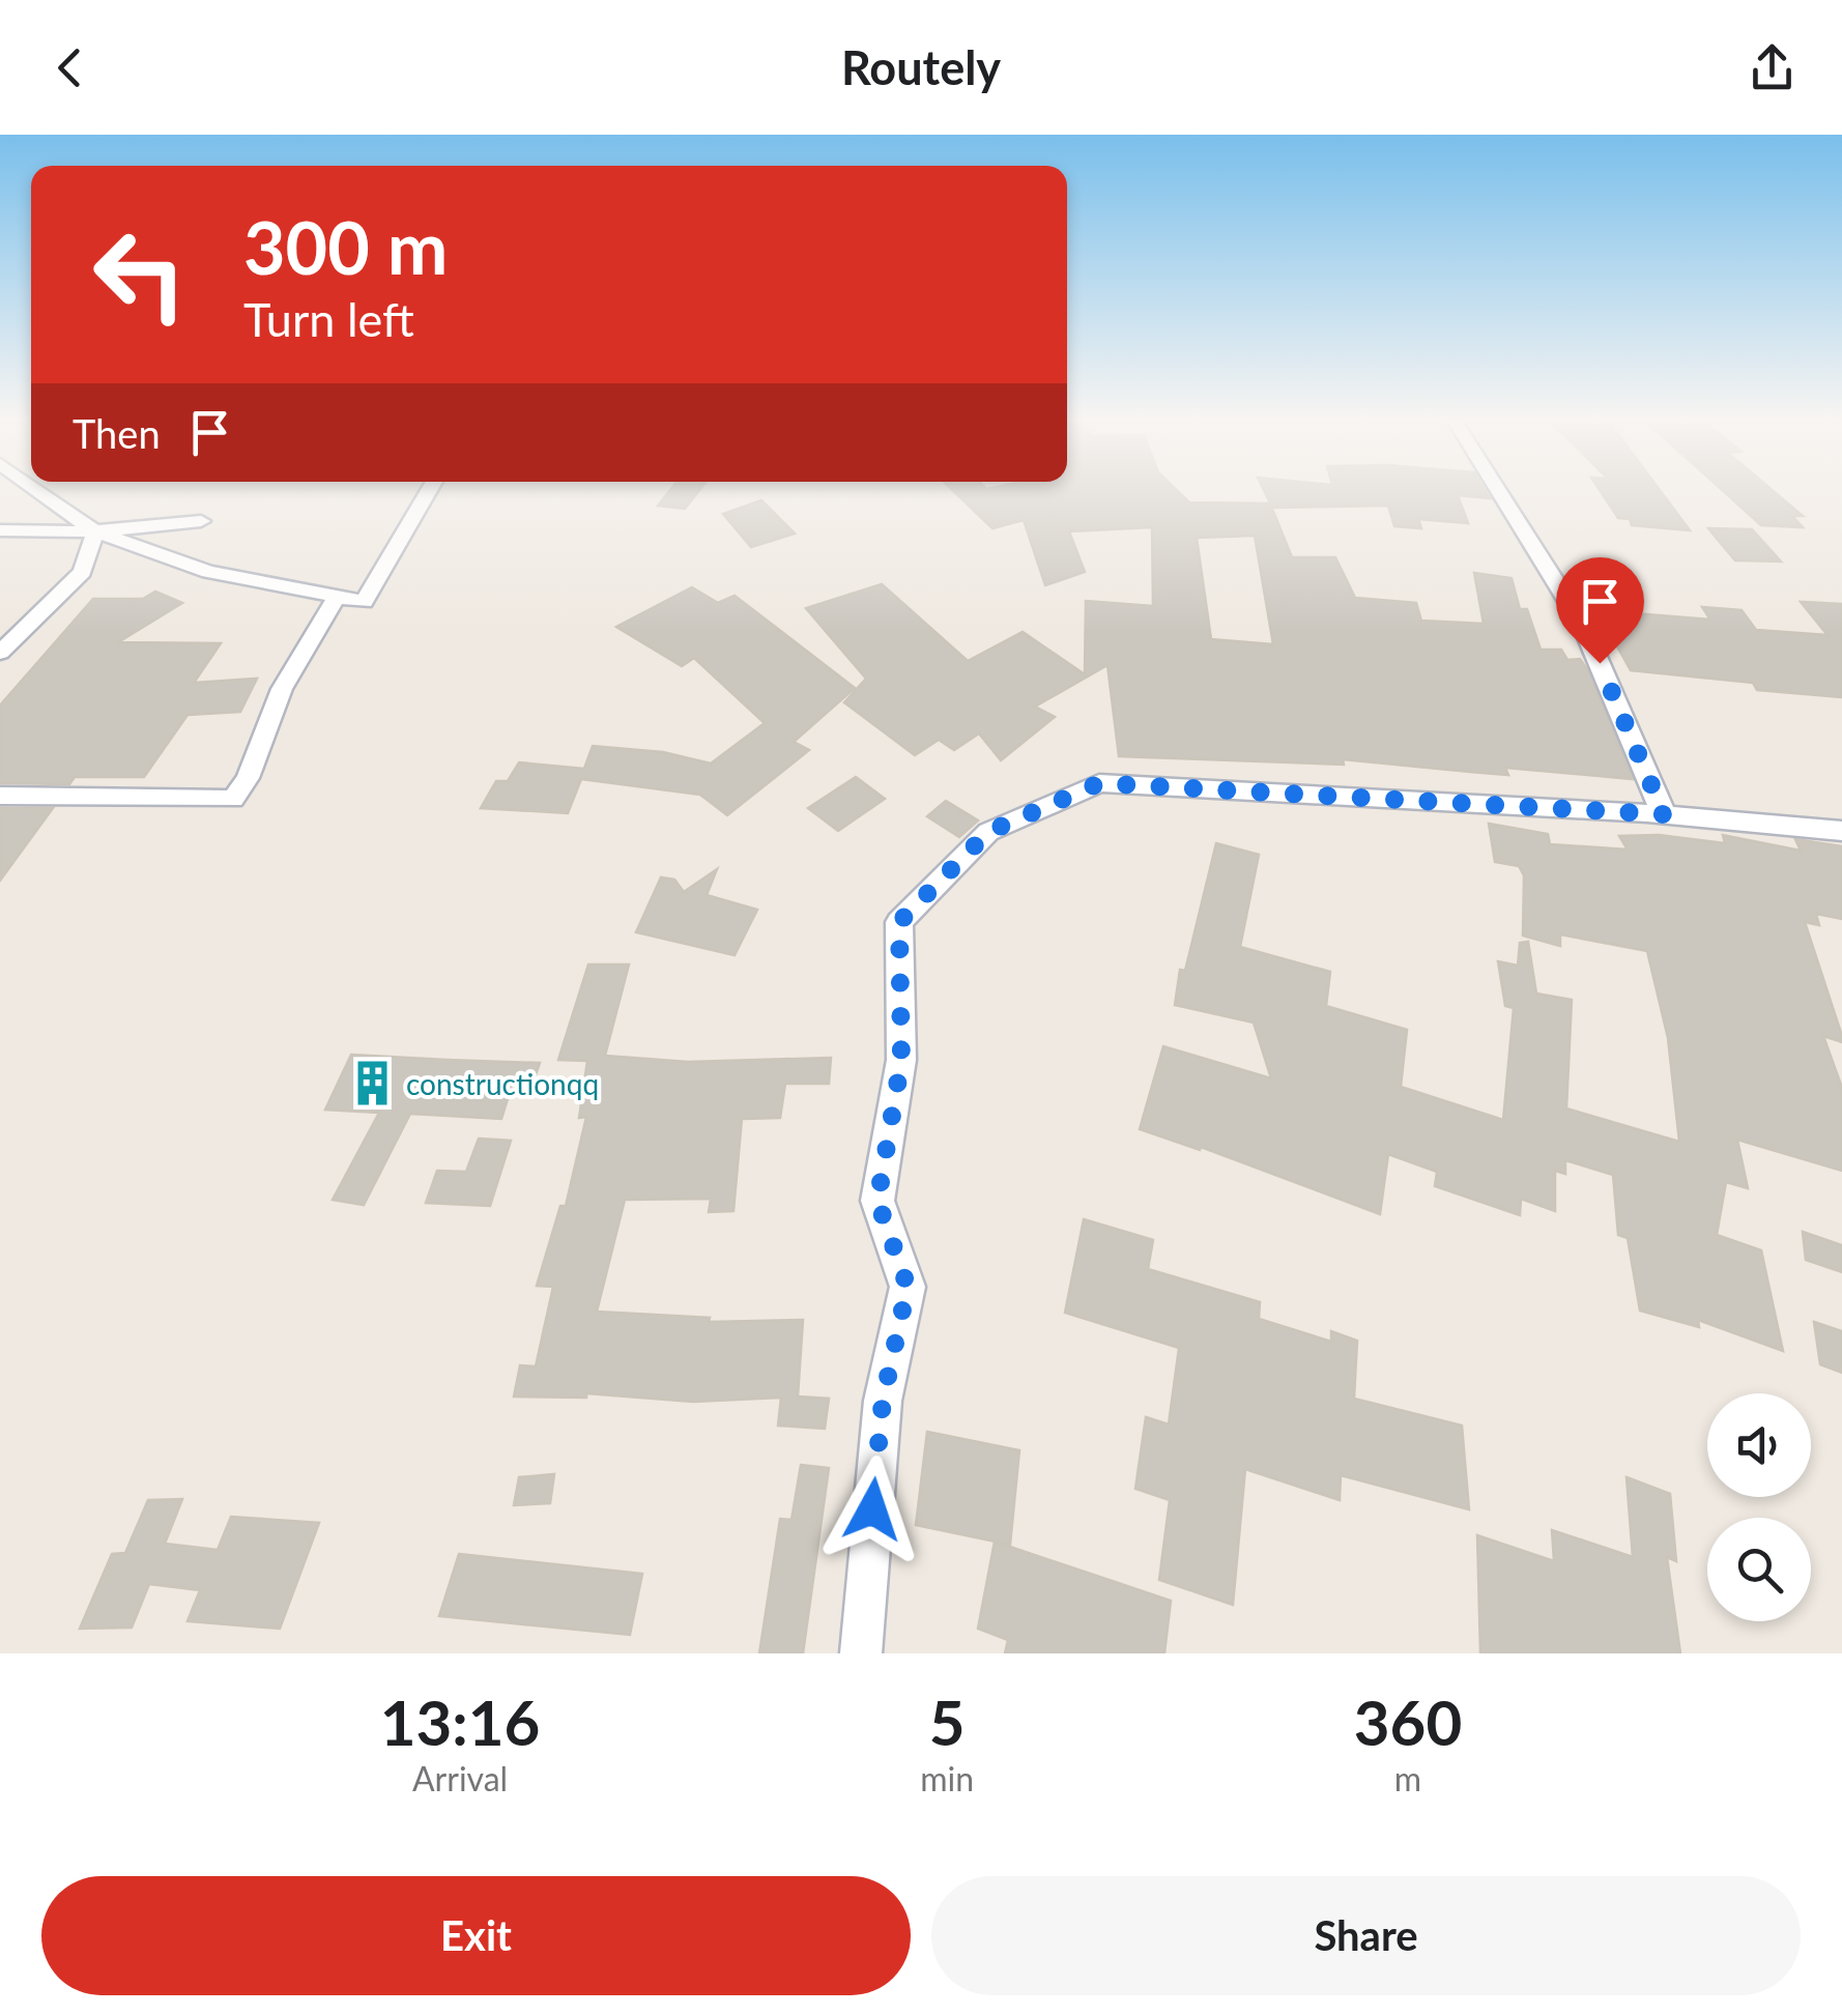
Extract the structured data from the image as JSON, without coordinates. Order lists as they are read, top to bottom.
{
  "places": {
    "building": ["constructionqq"]
  },
  "page": {
    "header": "Routely",
    "turn": ["300 m", "Turn left"],
    "then": "Then",
    "eta": [
      "13:16",
      "Arrival",
      "5",
      "min",
      "360",
      "m"
    ],
    "buttons": ["Exit", "Share"]
  }
}
